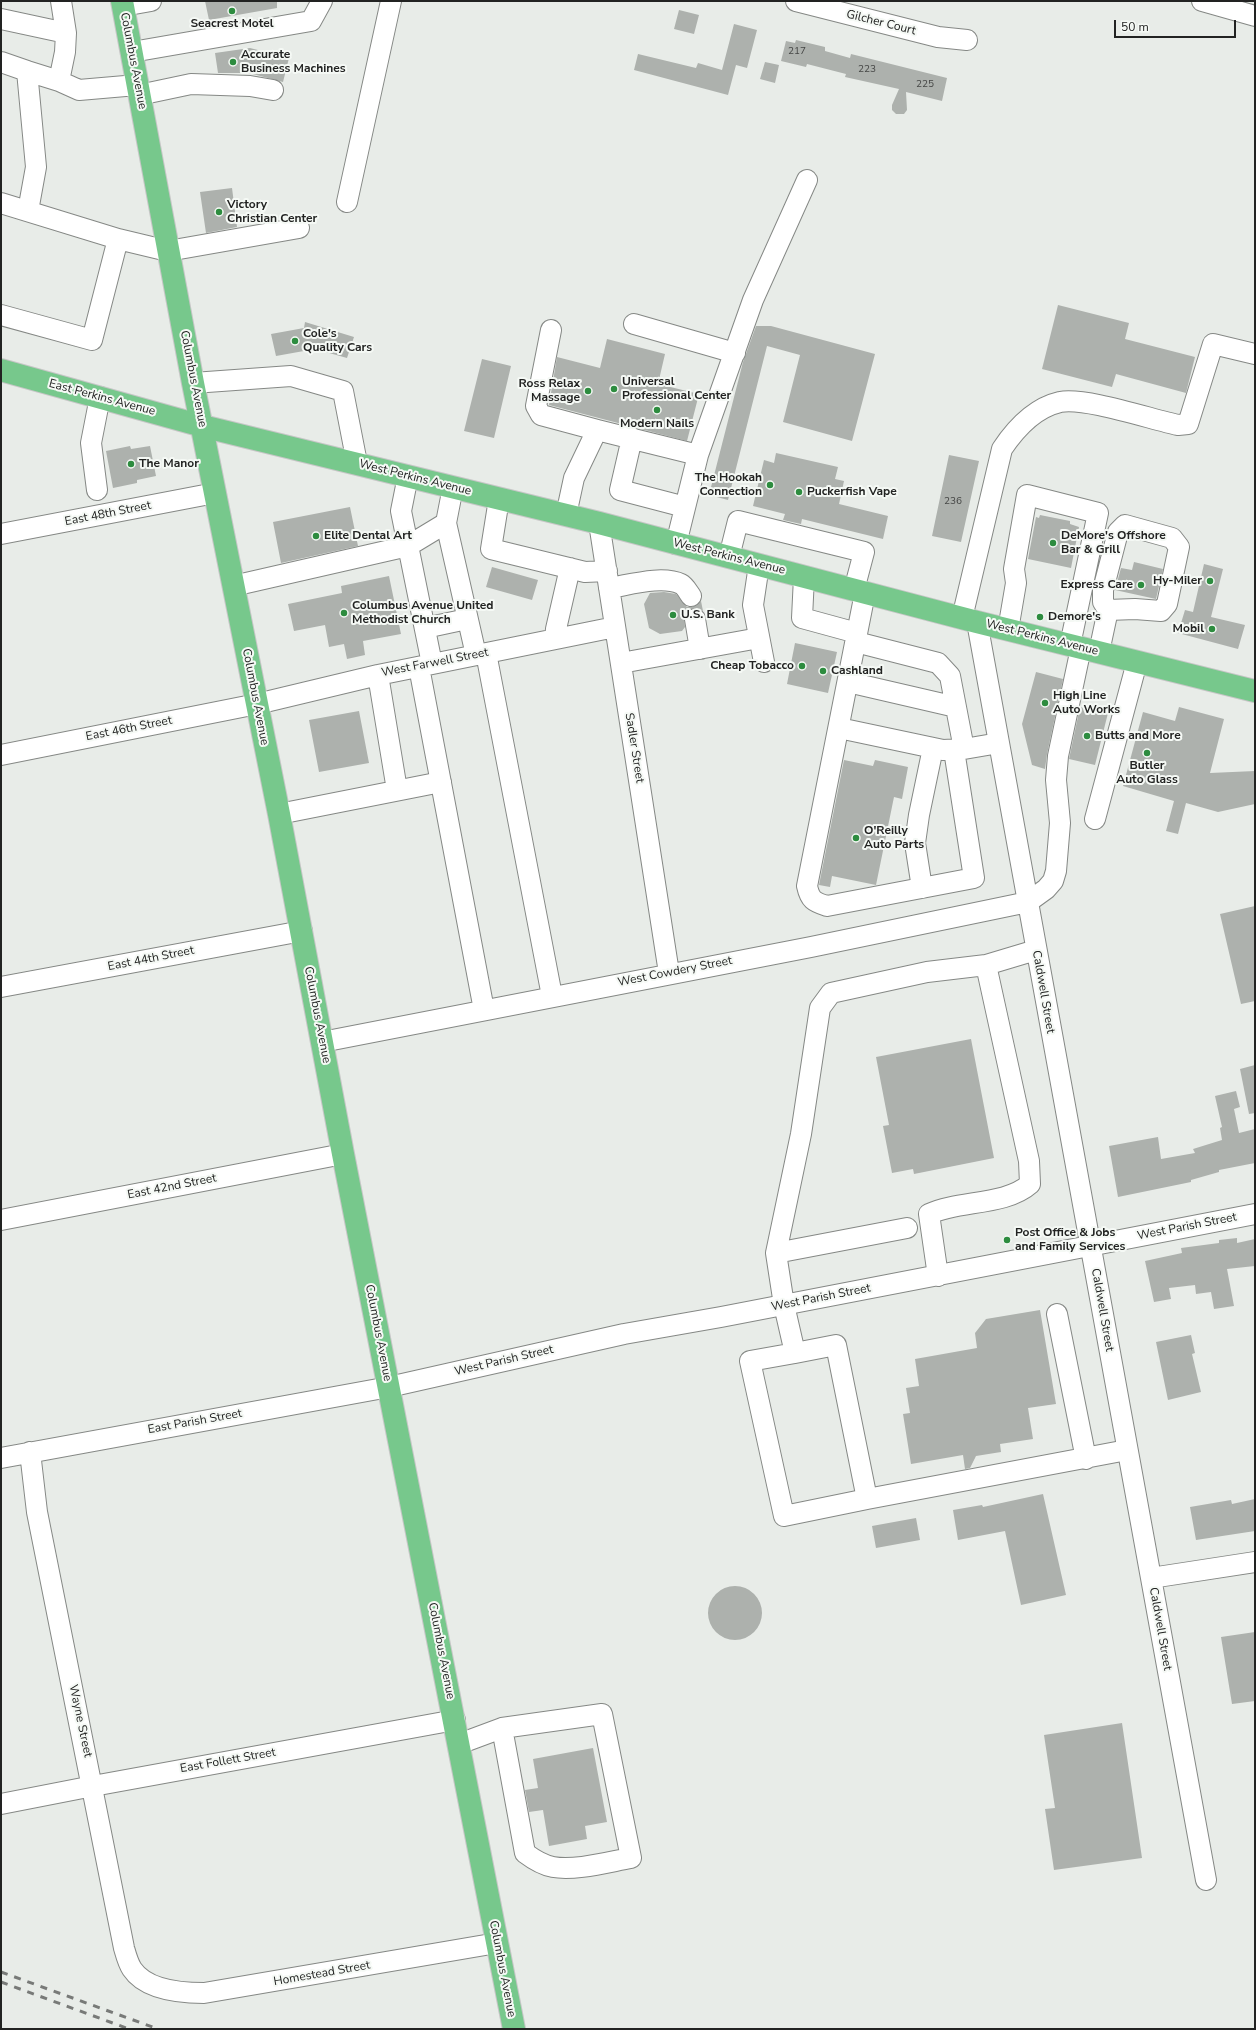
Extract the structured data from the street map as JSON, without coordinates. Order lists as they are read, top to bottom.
{
  "streets": {
    "main road": ["Columbus Avenue", "East Perkins Avenue", "West Perkins Avenue"],
    "street": [
      "Gilcher Court",
      "East 48th Street",
      "West Farwell Street",
      "East 46th Street",
      "Sadler Street",
      "East 44th Street",
      "West Cowdery Street",
      "Caldwell Street",
      "East 42nd Street",
      "West Parish Street",
      "East Parish Street",
      "Wayne Street",
      "East Follett Street",
      "Homestead Street"
    ]
  },
  "crossings": [
    ["Columbus Avenue", "East Perkins Avenue"],
    ["Columbus Avenue", "West Perkins Avenue"],
    ["Columbus Avenue", "East 48th Street"],
    ["Columbus Avenue", "West Farwell Street"],
    ["Columbus Avenue", "East 46th Street"],
    ["Columbus Avenue", "East 44th Street"],
    ["Columbus Avenue", "West Cowdery Street"],
    ["Columbus Avenue", "East 42nd Street"],
    ["Columbus Avenue", "West Parish Street"],
    ["Columbus Avenue", "East Parish Street"],
    ["Columbus Avenue", "East Follett Street"],
    ["Columbus Avenue", "Homestead Street"],
    ["East Perkins Avenue", "West Perkins Avenue"],
    ["West Perkins Avenue", "Sadler Street"],
    ["West Perkins Avenue", "Caldwell Street"],
    ["West Farwell Street", "East 46th Street"],
    ["West Farwell Street", "Sadler Street"],
    ["Sadler Street", "West Cowdery Street"],
    ["West Cowdery Street", "Caldwell Street"],
    ["Caldwell Street", "West Parish Street"],
    ["West Parish Street", "East Parish Street"],
    ["East Parish Street", "Wayne Street"],
    ["Wayne Street", "East Follett Street"],
    ["Wayne Street", "Homestead Street"]
  ],
  "places": [
    "Seacrest Motel",
    "Accurate Business Machines",
    "Victory Christian Center",
    "Cole's Quality Cars",
    "Universal Professional Center",
    "Ross Relax Massage",
    "Modern Nails",
    "The Manor",
    "The Hookah Connection",
    "Puckerfish Vape",
    "Elite Dental Art",
    "DeMore's Offshore Bar & Grill",
    "Hy-Miler",
    "Express Care",
    "Columbus Avenue United Methodist Church",
    "U.S. Bank",
    "Demore's",
    "Mobil",
    "Cheap Tobacco",
    "Cashland",
    "High Line Auto Works",
    "Butts and More",
    "Butler Auto Glass",
    "O'Reilly Auto Parts",
    "Post Office & Jobs and Family Services"
  ],
  "house_numbers": [
    "217",
    "223",
    "225",
    "236"
  ],
  "scale_bar": "50 m"
}
